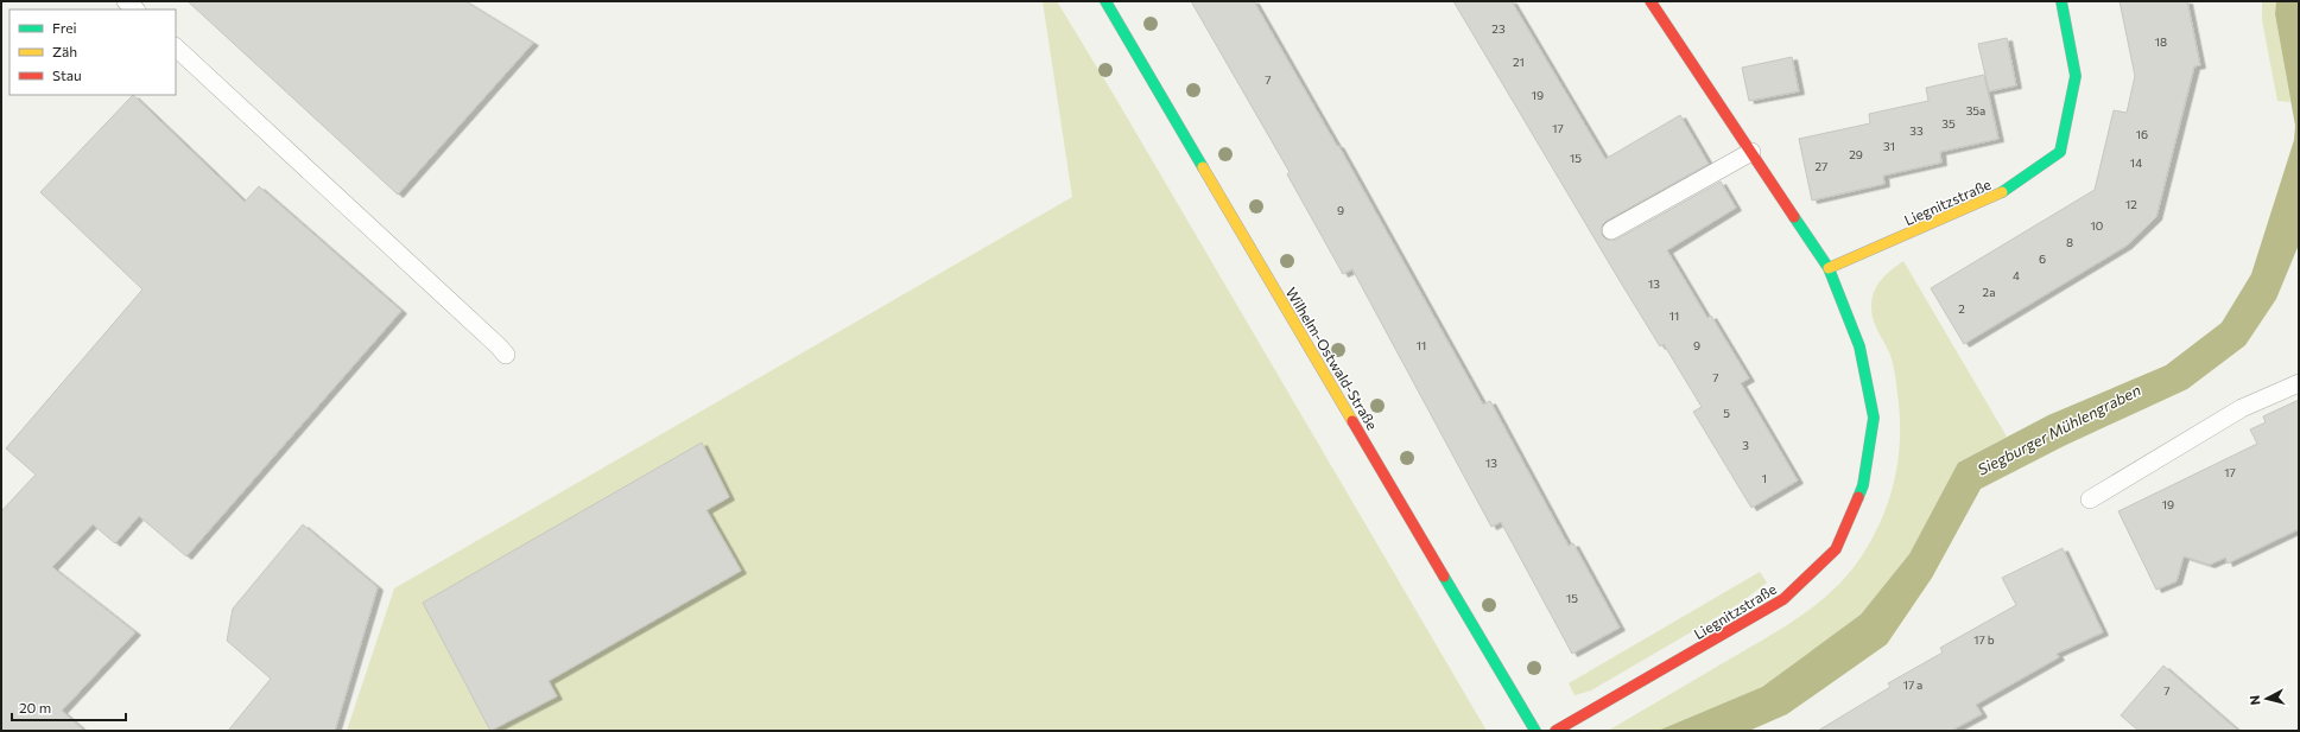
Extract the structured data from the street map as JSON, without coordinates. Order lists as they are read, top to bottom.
{
  "streets": {
    "street": ["Liegnitzstraße", "Wilhelm-Ostwald-Straße"]
  },
  "water": ["Siegburger Mühlengraben"],
  "house_numbers": [
    "23",
    "18",
    "21",
    "7",
    "19",
    "35a",
    "35",
    "17",
    "33",
    "16",
    "31",
    "29",
    "15",
    "14",
    "27",
    "12",
    "9",
    "10",
    "8",
    "6",
    "4",
    "13",
    "2a",
    "2",
    "11",
    "11",
    "9",
    "7",
    "5",
    "3",
    "13",
    "17",
    "1",
    "19",
    "15",
    "17 b",
    "17 a",
    "7"
  ],
  "legend": ["Frei", "Zäh", "Stau"],
  "scale_bar": "20 m",
  "north": "left"
}
